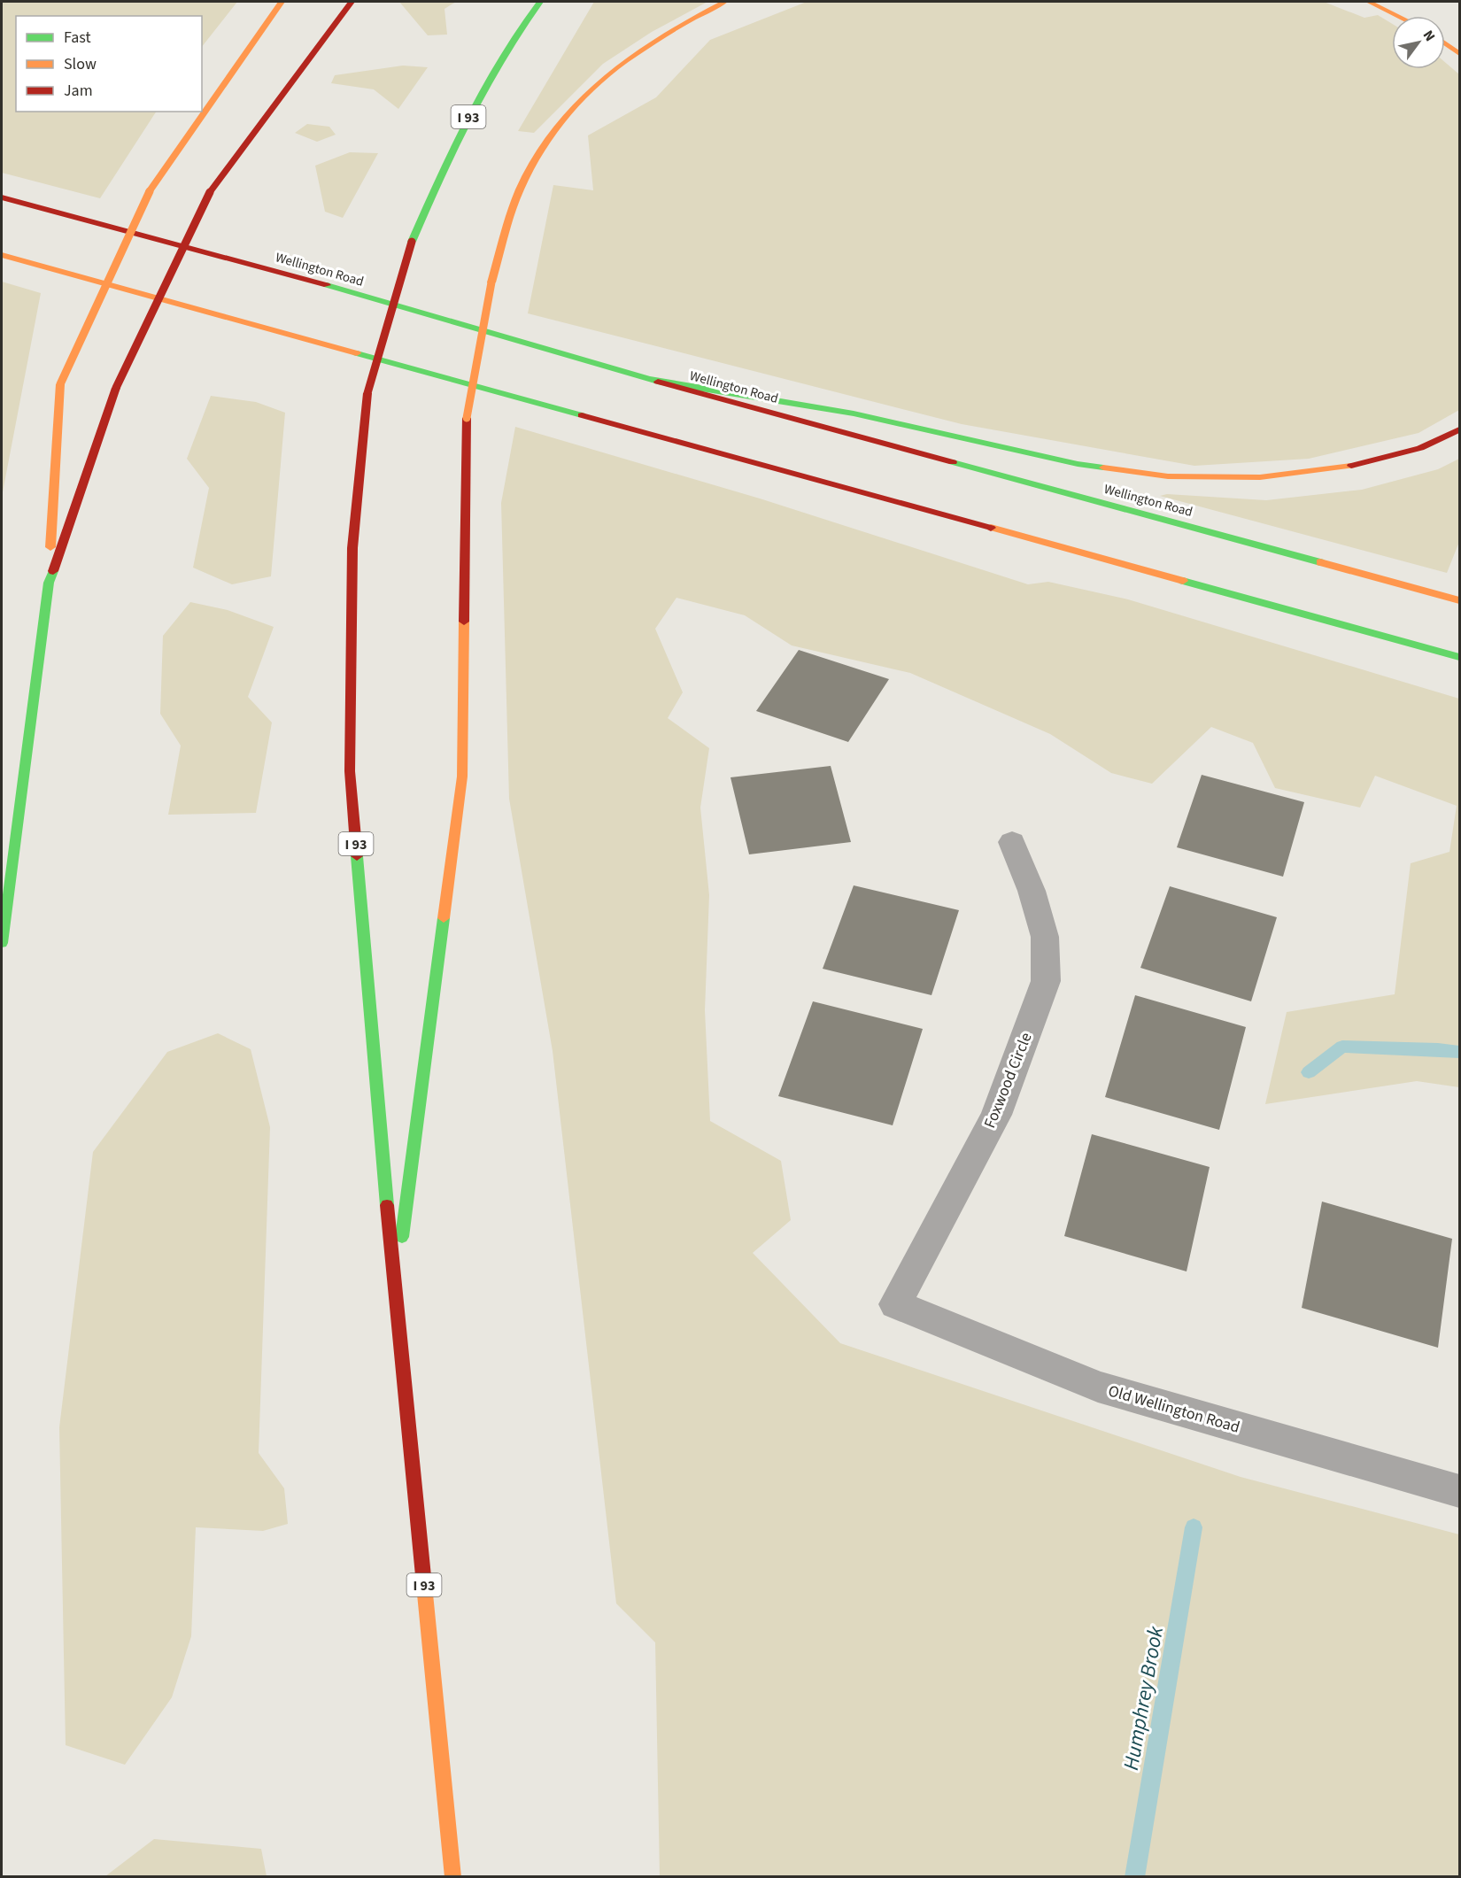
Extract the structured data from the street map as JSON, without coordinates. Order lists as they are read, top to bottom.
{
  "streets": {
    "main road": ["I 93", "Wellington Road"],
    "street": ["Foxwood Circle", "Old Wellington Road"]
  },
  "crossings": [
    ["Foxwood Circle", "Old Wellington Road"]
  ],
  "water": ["Humphrey Brook"],
  "legend": ["Fast", "Slow", "Jam"],
  "north": "top right"
}
